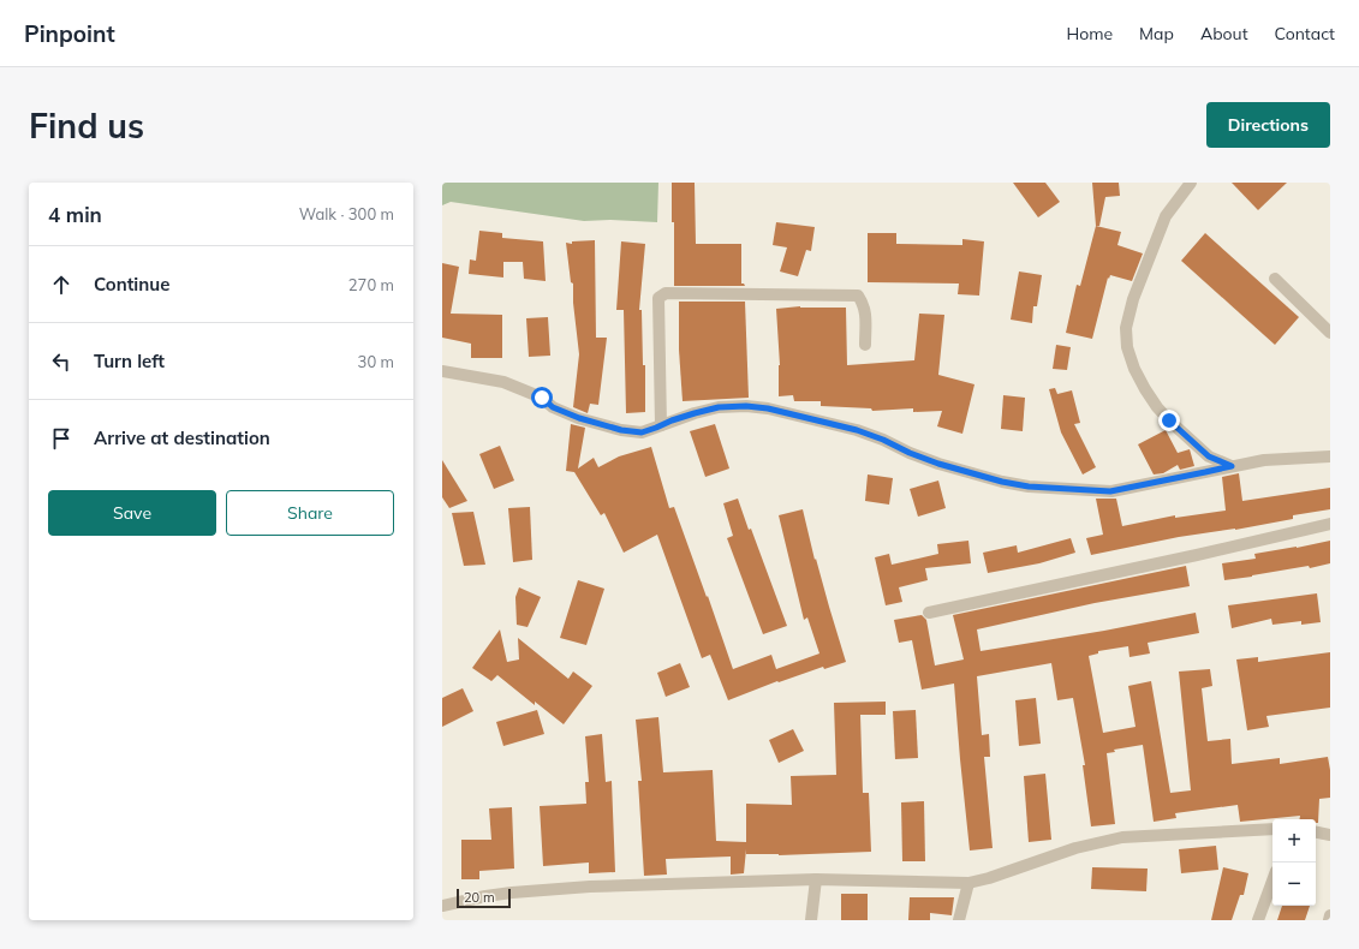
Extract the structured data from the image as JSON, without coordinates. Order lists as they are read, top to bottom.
{
  "scale_bar": "20 m",
  "page": {
    "header": "Pinpoint",
    "nav": [
      "Home",
      "Map",
      "About",
      "Contact"
    ],
    "buttons": [
      "Directions",
      ["Save", "Share"]
    ],
    "title": "Find us",
    "heading": ["4 min", "Walk · 300 m"],
    "list": [
      ["Continue", "270 m"],
      ["Turn left", "30 m"],
      "Arrive at destination"
    ],
    "map_buttons": ["+", "−"],
    "scale": "20 m"
  }
}
